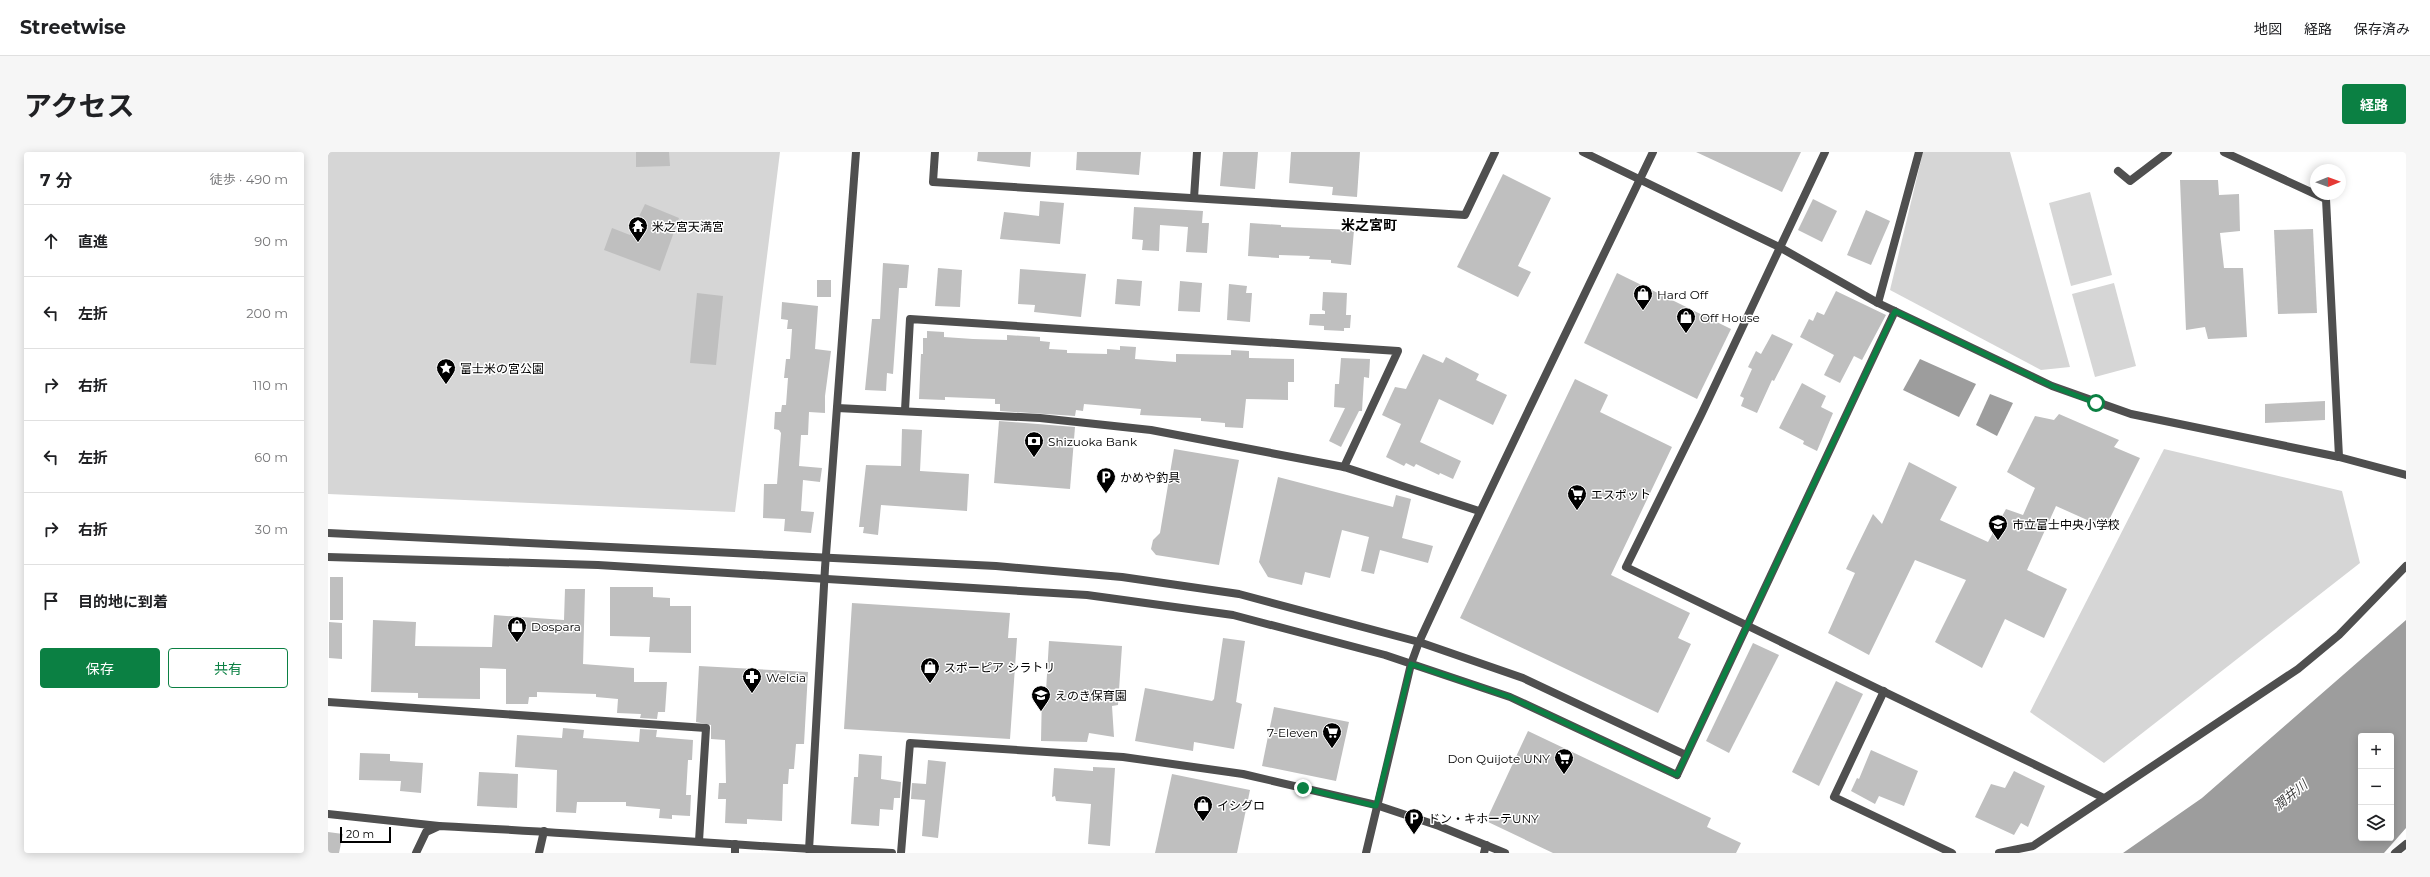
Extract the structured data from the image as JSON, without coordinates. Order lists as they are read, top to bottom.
{
  "districts": ["米之宮町"],
  "water": ["潤井川"],
  "places": {
    "temple": ["米之宮天満宮"],
    "shop": [
      "Hard Off",
      "Off House",
      "Dospara",
      "スポーピア シラトリ",
      "イシグロ"
    ],
    "place": ["富士米の宮公園"],
    "bank": ["Shizuoka Bank"],
    "parking": ["かめや釣具", "ドン・キホーテUNY"],
    "supermarket": ["エスポット", "7-Eleven", "Don Quijote UNY"],
    "school or university": ["市立富士中央小学校", "えのき保育園"],
    "pharmacy": ["Welcia"]
  },
  "scale_bar": "20 m",
  "north": "right",
  "page": {
    "header": "Streetwise",
    "nav": ["地図", "経路", "保存済み"],
    "title": "アクセス",
    "buttons": [
      "経路",
      ["保存", "共有"]
    ],
    "heading": ["7 分", "徒歩 · 490 m"],
    "list": [
      ["直進", "90 m"],
      ["左折", "200 m"],
      ["右折", "110 m"],
      ["左折", "60 m"],
      ["右折", "30 m"],
      "目的地に到着"
    ],
    "map_buttons": ["+", "−"],
    "scale": "20 m"
  }
}
